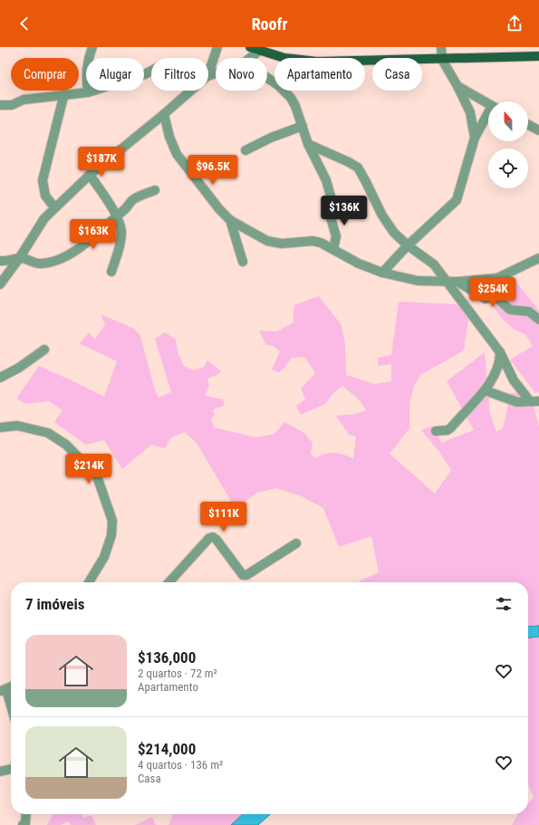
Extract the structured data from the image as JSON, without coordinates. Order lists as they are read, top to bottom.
{
  "north": "top",
  "page": {
    "header": "Roofr",
    "chip": [
      "Comprar",
      "Alugar",
      "Filtros",
      "Novo",
      "Apartamento",
      "Casa"
    ],
    "price": [
      "$187K",
      "$96.5K",
      "$136K",
      "$163K",
      "$254K",
      "$214K",
      "$111K"
    ],
    "heading": "7 imóveis",
    "list": [
      {
        "name": "$136,000",
        "note": "2 quartos · 72 m² · Apartamento"
      },
      {
        "name": "$214,000",
        "note": "4 quartos · 136 m² · Casa"
      }
    ]
  }
}
